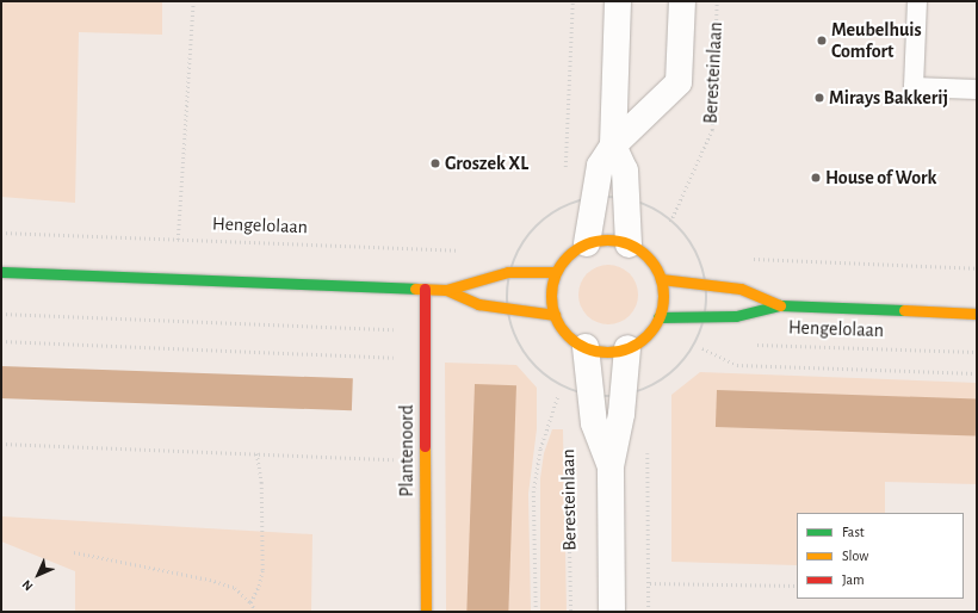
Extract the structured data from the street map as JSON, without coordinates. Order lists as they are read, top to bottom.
{
  "streets": {
    "street": ["Beresteinlaan", "Hengelolaan", "Plantenoord"]
  },
  "crossings": [
    ["Beresteinlaan", "Hengelolaan"]
  ],
  "places": [
    "Meubelhuis Comfort",
    "Mirays Bakkerij",
    "Groszek XL",
    "House of Work"
  ],
  "legend": ["Fast", "Slow", "Jam"],
  "north": "bottom left"
}
